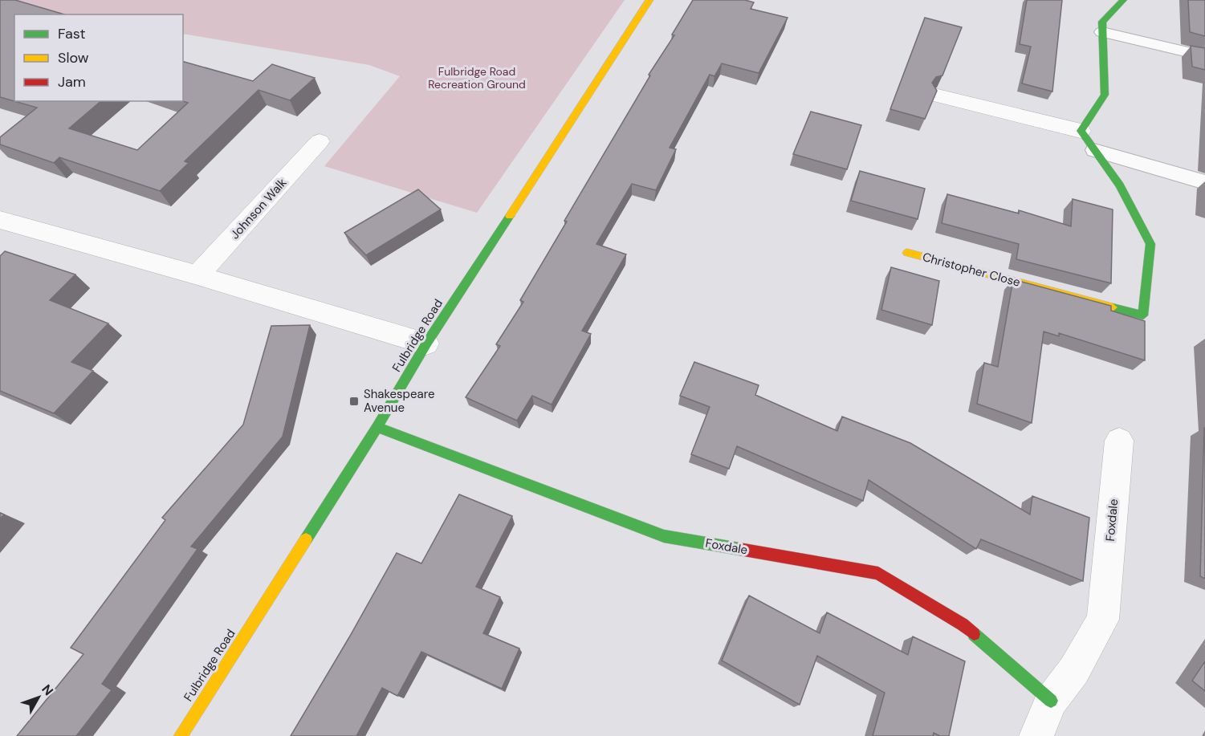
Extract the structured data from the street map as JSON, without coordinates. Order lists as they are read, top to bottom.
{
  "streets": {
    "street": [
      "Johnson Walk",
      "Christopher Close",
      "Fulbridge Road",
      "Foxdale"
    ]
  },
  "crossings": [
    ["Fulbridge Road", "Foxdale"]
  ],
  "parks": ["Fulbridge Road Recreation Ground"],
  "places": {
    "transit": ["Shakespeare Avenue"]
  },
  "legend": ["Fast", "Slow", "Jam"],
  "north": "top right"
}
